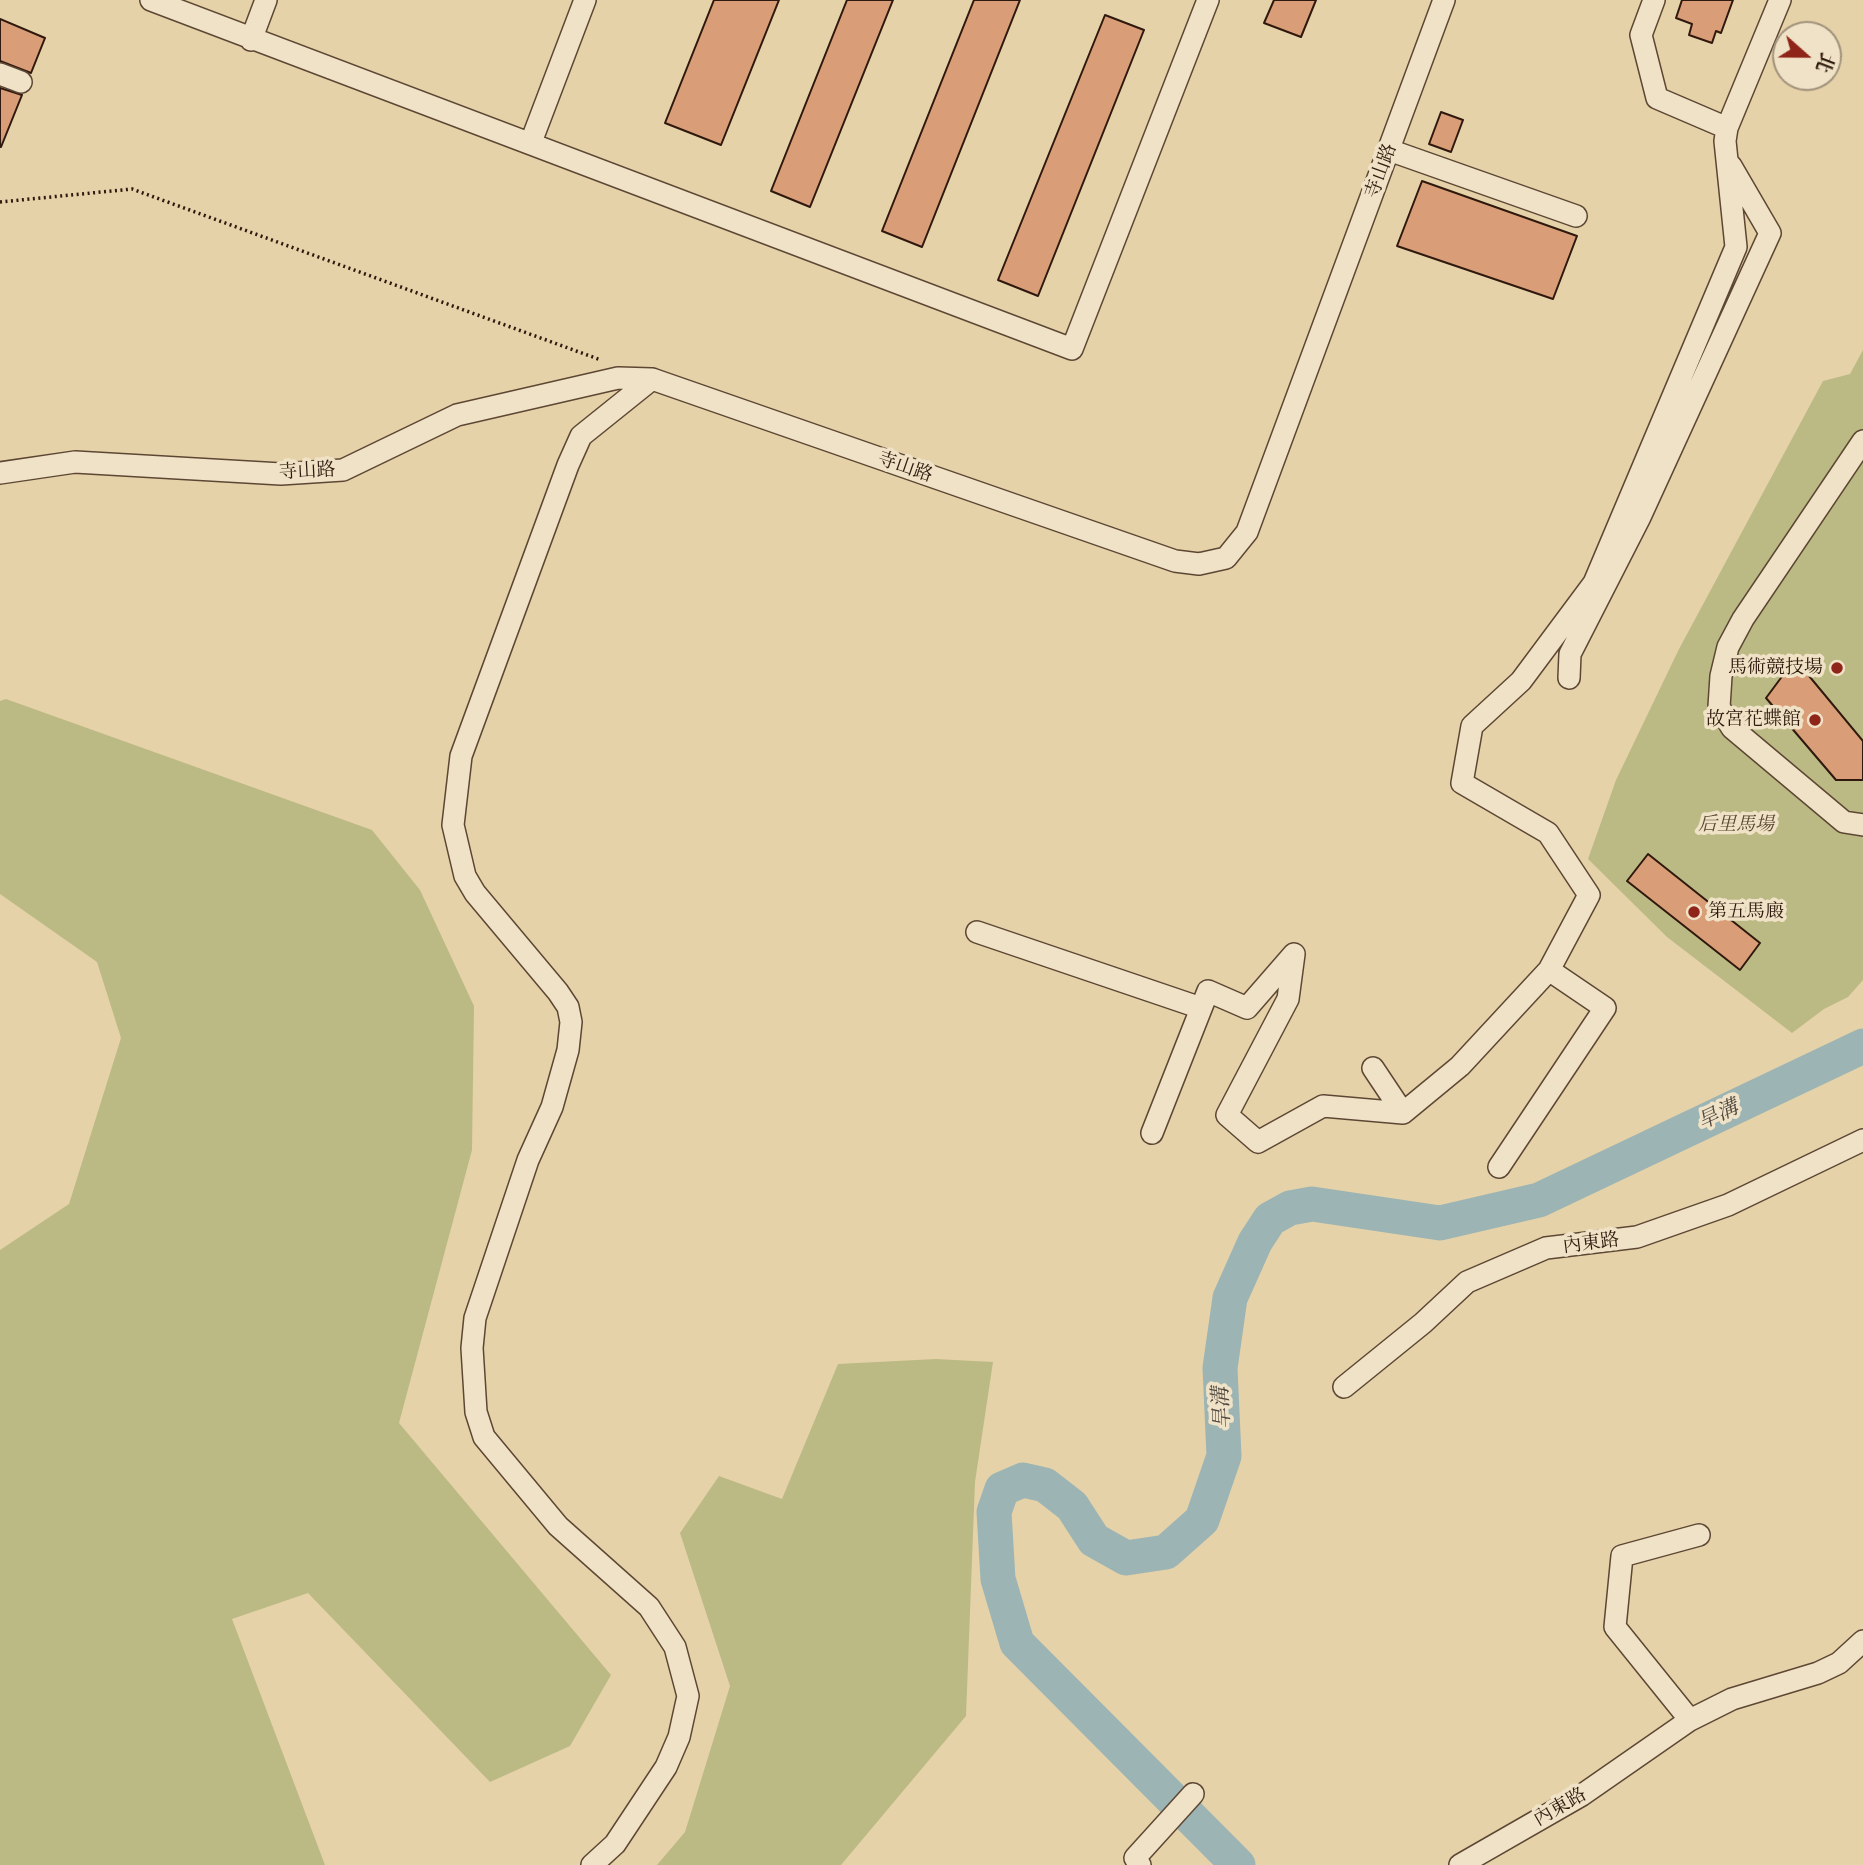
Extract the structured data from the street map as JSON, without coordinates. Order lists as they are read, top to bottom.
{
  "streets": {
    "street": ["寺山路", "內東路"]
  },
  "water": ["旱溝"],
  "parks": ["后里馬場"],
  "places": ["馬術競技場", "故宮花蝶館", "第五馬廄"],
  "north": "right"
}
